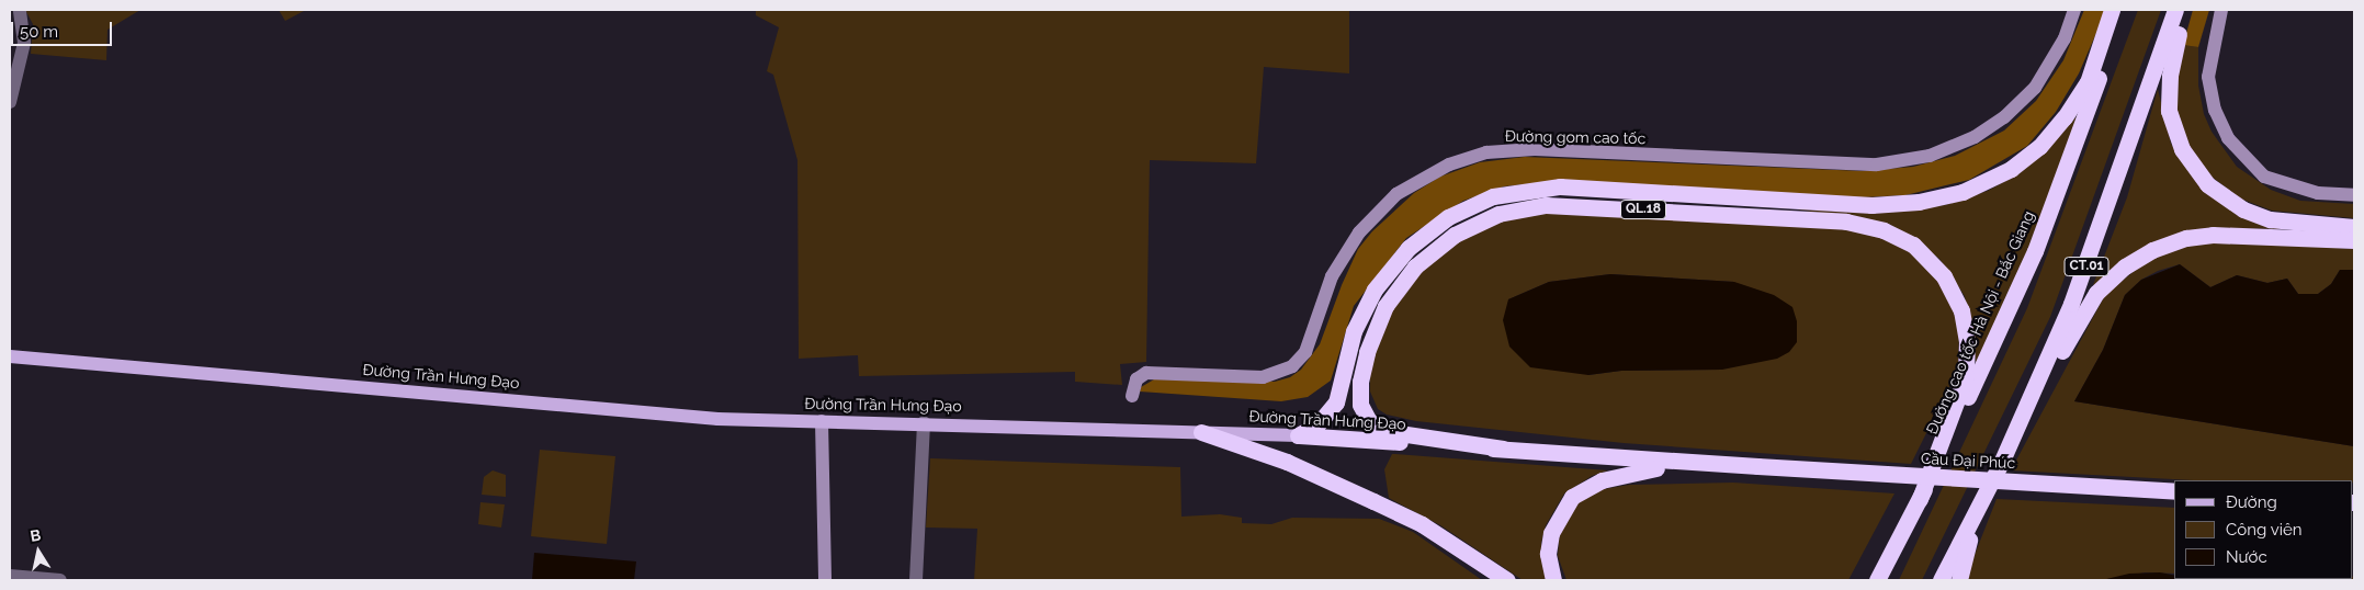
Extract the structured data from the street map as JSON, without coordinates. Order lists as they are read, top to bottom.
{
  "streets": {
    "highway": [
      "QL.18",
      "CT.01",
      "Đường cao tốc Hà Nội - Bắc Giang",
      "Đường Trần Hưng Đạo",
      "Cầu Đại Phúc"
    ],
    "main road": ["Đường gom cao tốc"]
  },
  "crossings": [
    ["QL.18", "Đường cao tốc Hà Nội - Bắc Giang"],
    ["QL.18", "Đường Trần Hưng Đạo"],
    ["Đường Trần Hưng Đạo", "Cầu Đại Phúc"]
  ],
  "legend": ["Đường", "Công viên", "Nước"],
  "scale_bar": "50 m",
  "north": "top"
}
